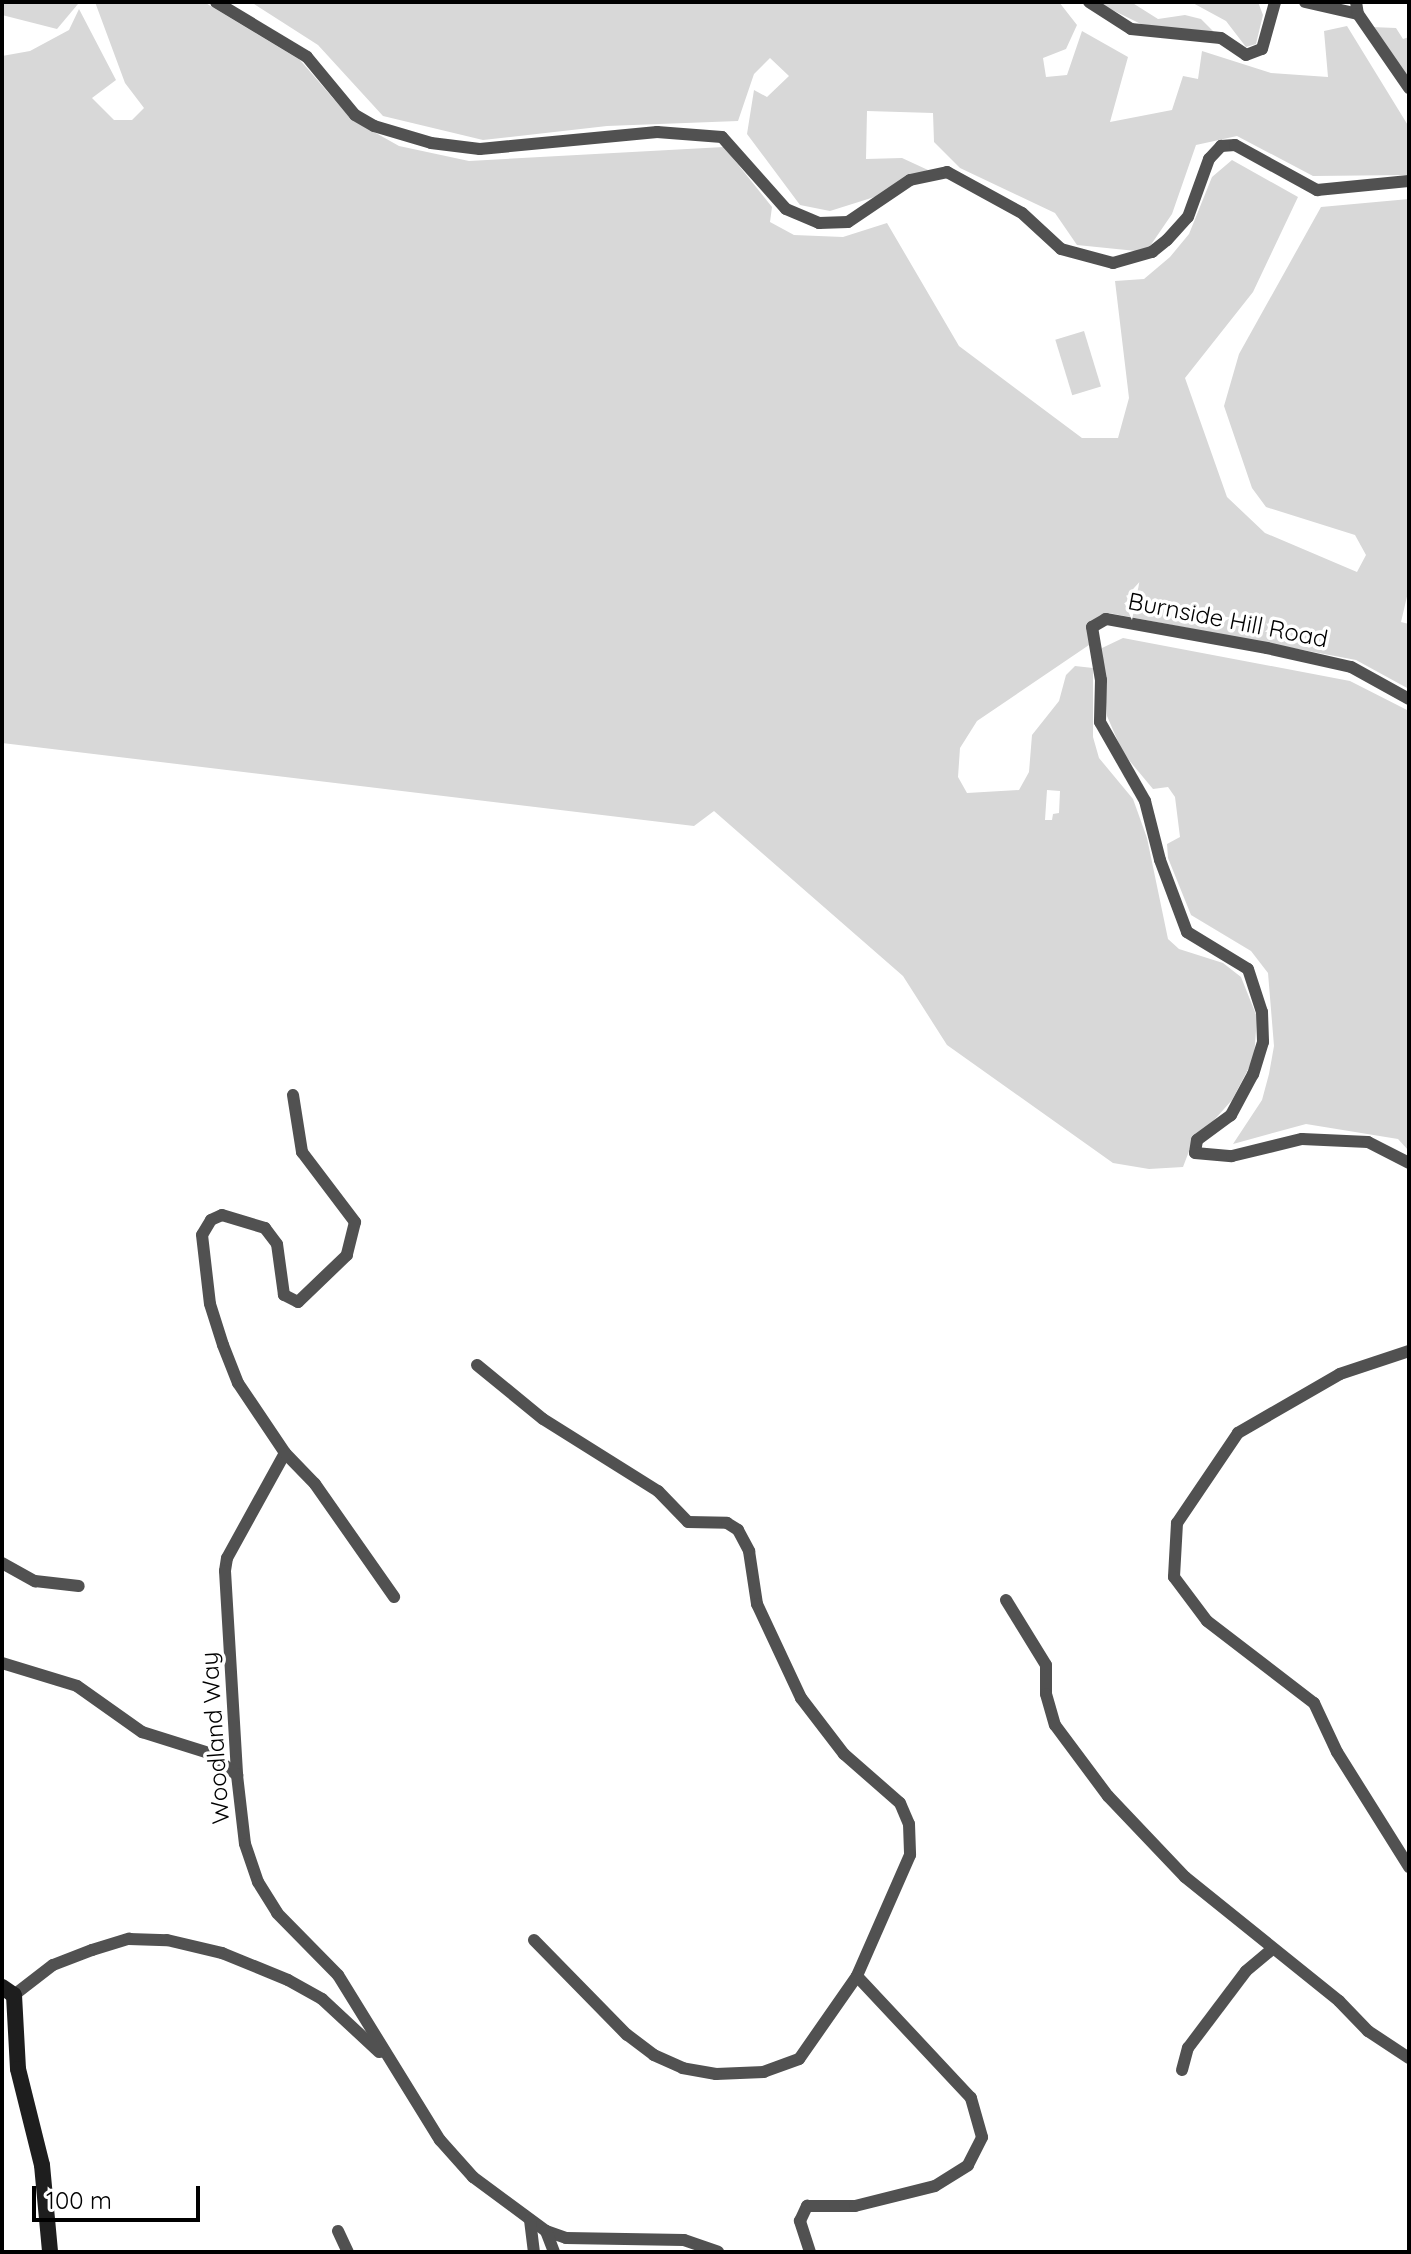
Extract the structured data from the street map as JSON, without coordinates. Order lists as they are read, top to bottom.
{
  "streets": {
    "street": ["Burnside Hill Road", "Woodland Way"]
  },
  "scale_bar": "100 m"
}
